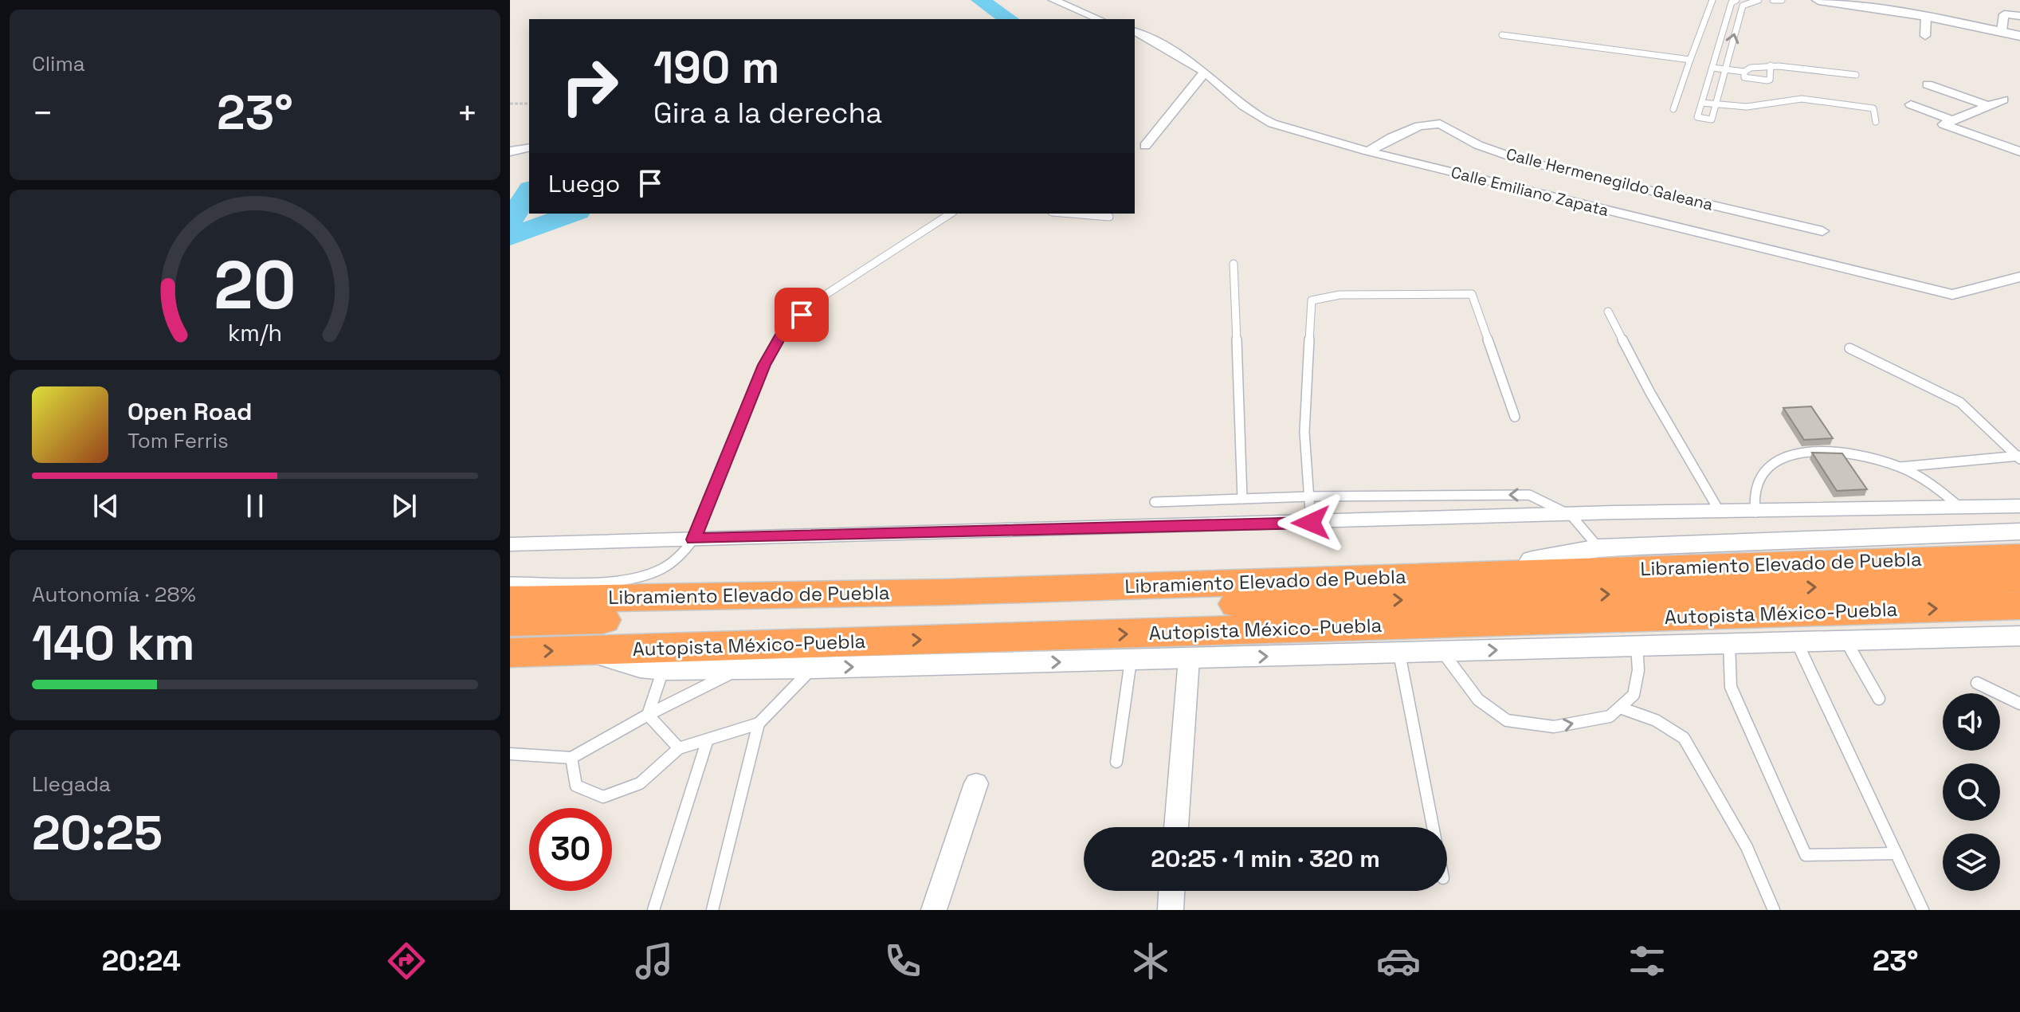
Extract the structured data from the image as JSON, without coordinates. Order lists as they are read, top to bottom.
{
  "streets": {
    "highway": ["Libramiento Elevado de Puebla", "Autopista México-Puebla"],
    "street": ["Calle Hermenegildo Galeana", "Calle Emiliano Zapata"]
  },
  "crossings": [
    ["Calle Hermenegildo Galeana", "Calle Emiliano Zapata"]
  ],
  "page": {
    "tile": [
      "Clima",
      ["Autonomía · 28%", "140 km"],
      ["Llegada", "20:25"]
    ],
    "turn": ["190 m", "Gira a la derecha"],
    "heat": ["−", "23°", "+"],
    "then": "Luego",
    "song": ["Open Road", "Tom Ferris"],
    "limit": "30",
    "trip": "20:25 · 1 min · 320 m",
    "tabs": ["20:24", "23°"],
    "gauge": ["20", "km/h"]
  }
}
